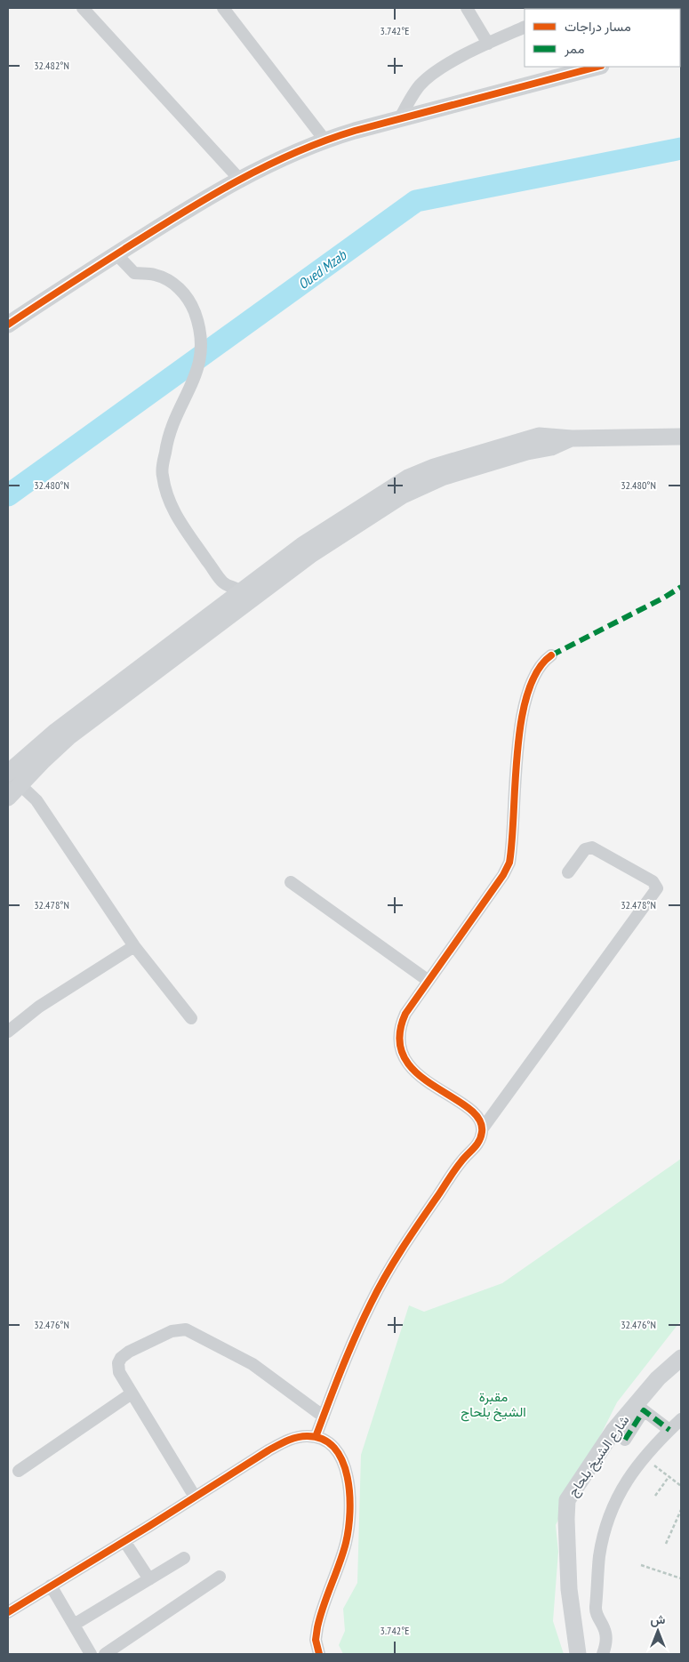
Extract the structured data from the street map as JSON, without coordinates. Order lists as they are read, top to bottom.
{
  "streets": {
    "main road": ["شارع الشيخ بلحاج"]
  },
  "water": ["Oued Mzab"],
  "parks": ["مقبرة الشيخ بلحاج"],
  "legend": ["مسار دراجات", "ممر"],
  "north": "top",
  "coordinates": [
    "3.742°E",
    "32.482°N",
    "32.480°N",
    "32.478°N",
    "32.476°N"
  ]
}
